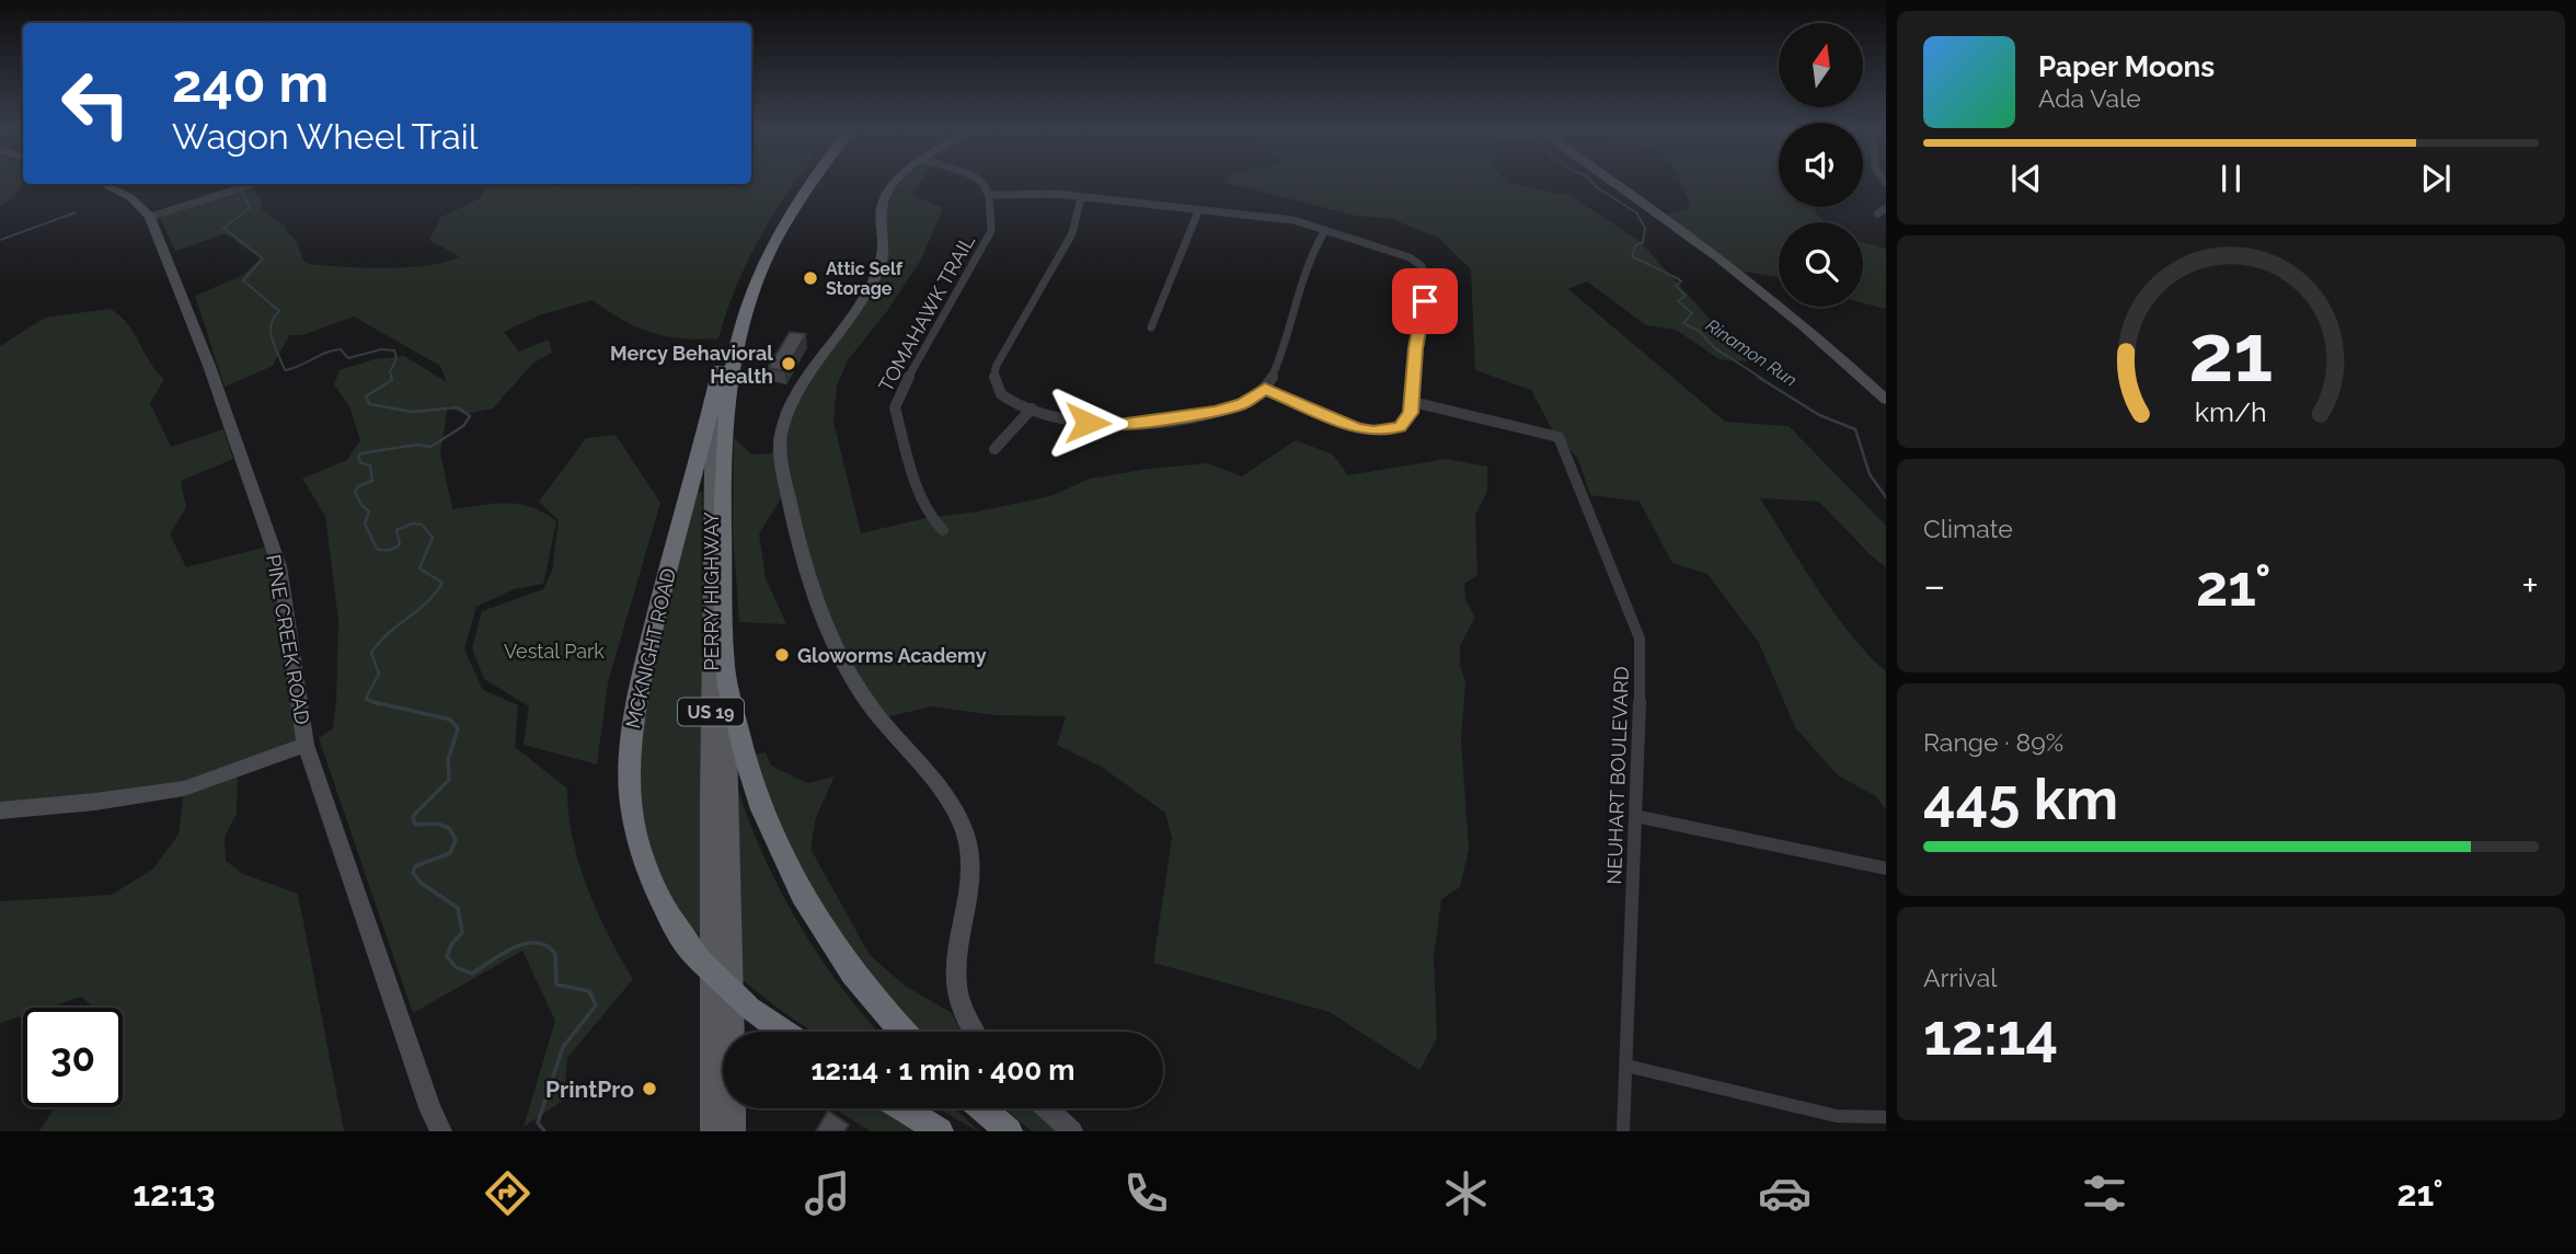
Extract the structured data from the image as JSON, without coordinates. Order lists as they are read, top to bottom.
{
  "streets": {
    "highway": ["PERRY HIGHWAY", "MCKNIGHT ROAD", "US 19"],
    "street": ["TOMAHAWK TRAIL", "PINE CREEK ROAD", "NEUHART BOULEVARD"]
  },
  "crossings": [
    ["PERRY HIGHWAY", "MCKNIGHT ROAD"]
  ],
  "water": ["Rinamon Run"],
  "parks": ["Vestal Park"],
  "places": [
    "Attic Self Storage",
    "Mercy Behavioral Health",
    "Gloworms Academy",
    "PrintPro"
  ],
  "north": "top",
  "page": {
    "turn": ["240 m", "Wagon Wheel Trail"],
    "song": ["Paper Moons", "Ada Vale"],
    "tile": [
      "Climate",
      ["Range · 89%", "445 km"],
      ["Arrival", "12:14"]
    ],
    "heat": ["−", "21°", "+"],
    "limit": "30",
    "trip": "12:14 · 1 min · 400 m",
    "tabs": ["12:13", "21°"],
    "gauge": ["21", "km/h"]
  }
}
